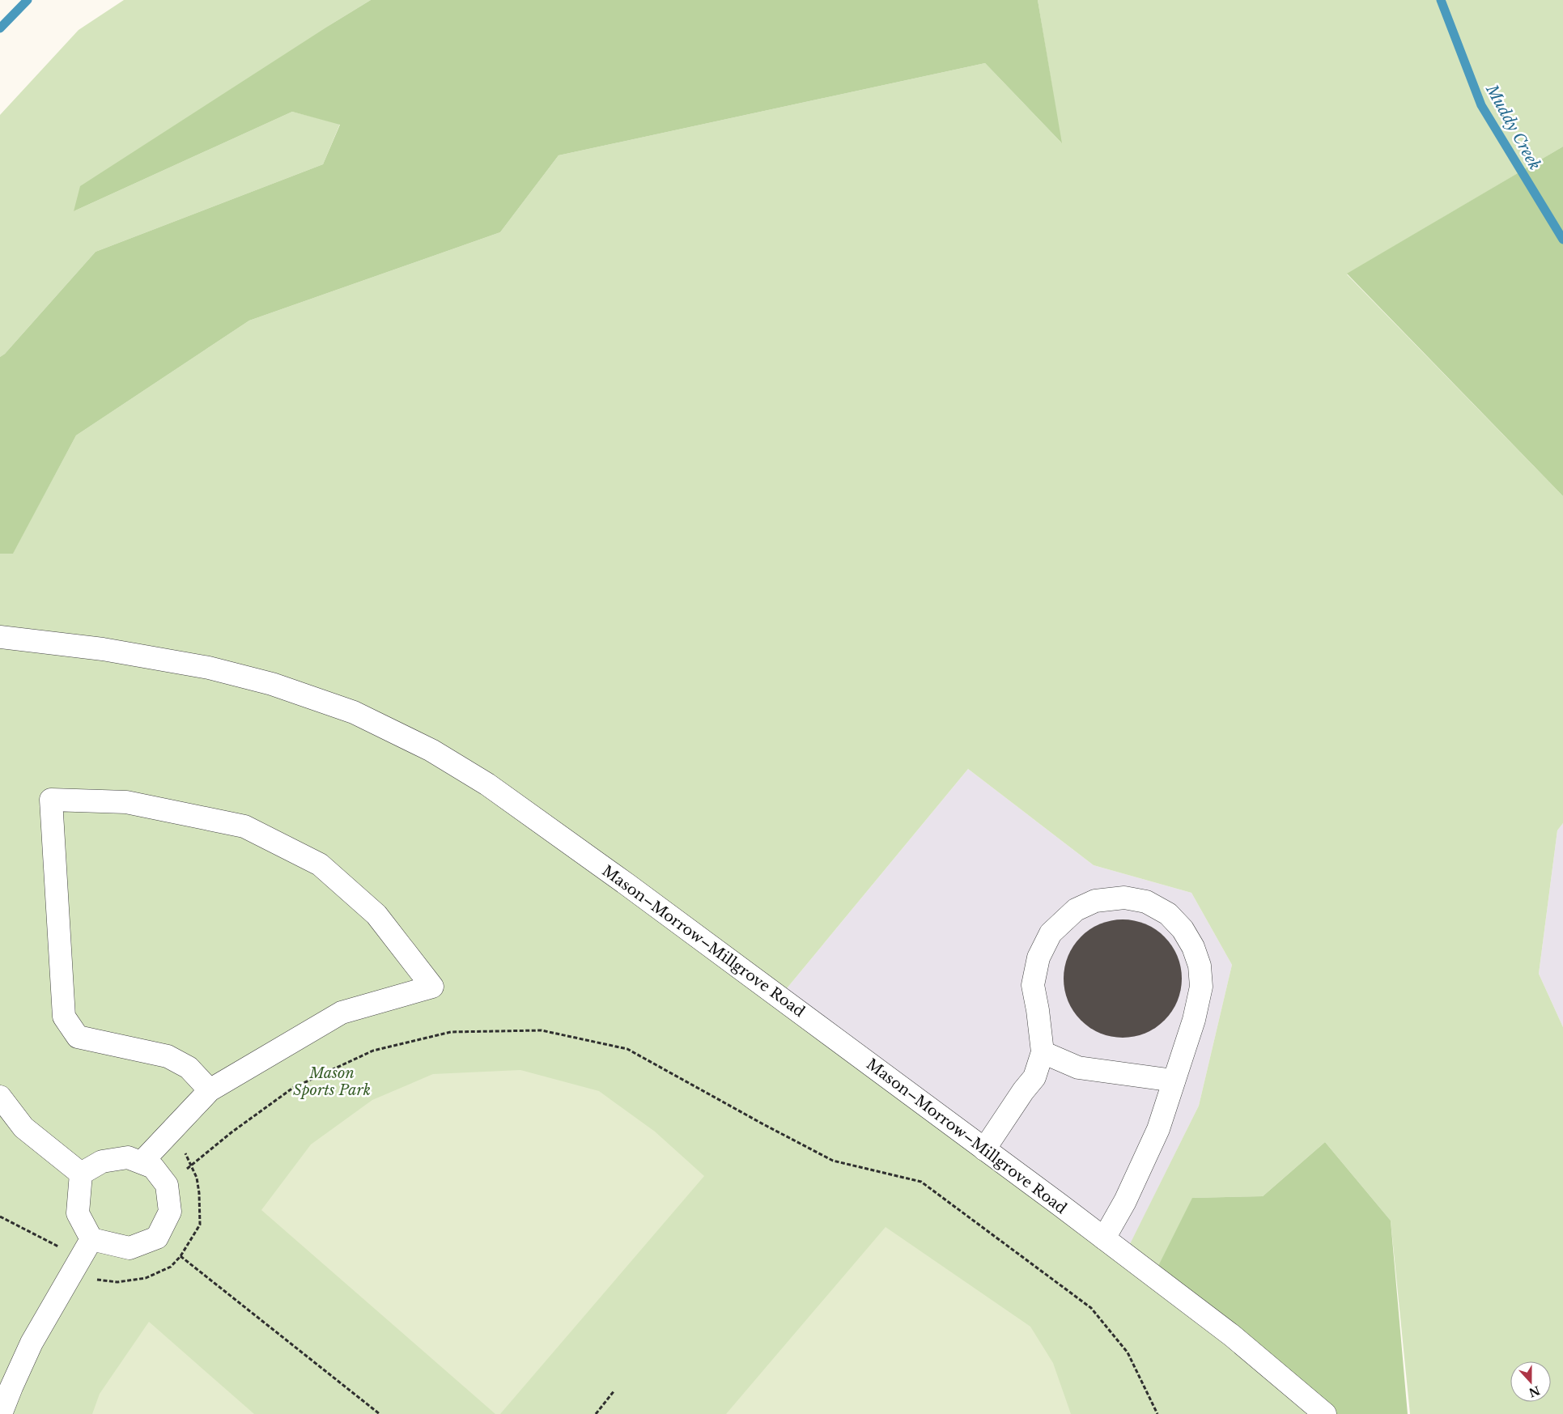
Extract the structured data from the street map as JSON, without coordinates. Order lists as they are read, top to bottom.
{
  "streets": {
    "street": ["Mason–Morrow–Millgrove Road"]
  },
  "water": ["Muddy Creek"],
  "parks": ["Mason Sports Park"],
  "north": "bottom"
}
